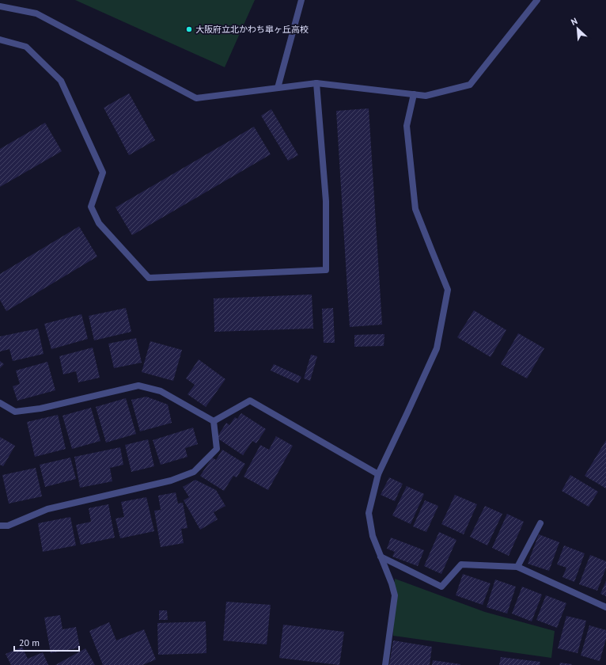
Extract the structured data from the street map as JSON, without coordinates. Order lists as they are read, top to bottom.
{
  "places": ["大阪府立北かわち皐ヶ丘高校"],
  "scale_bar": "20 m",
  "north": "top left"
}
